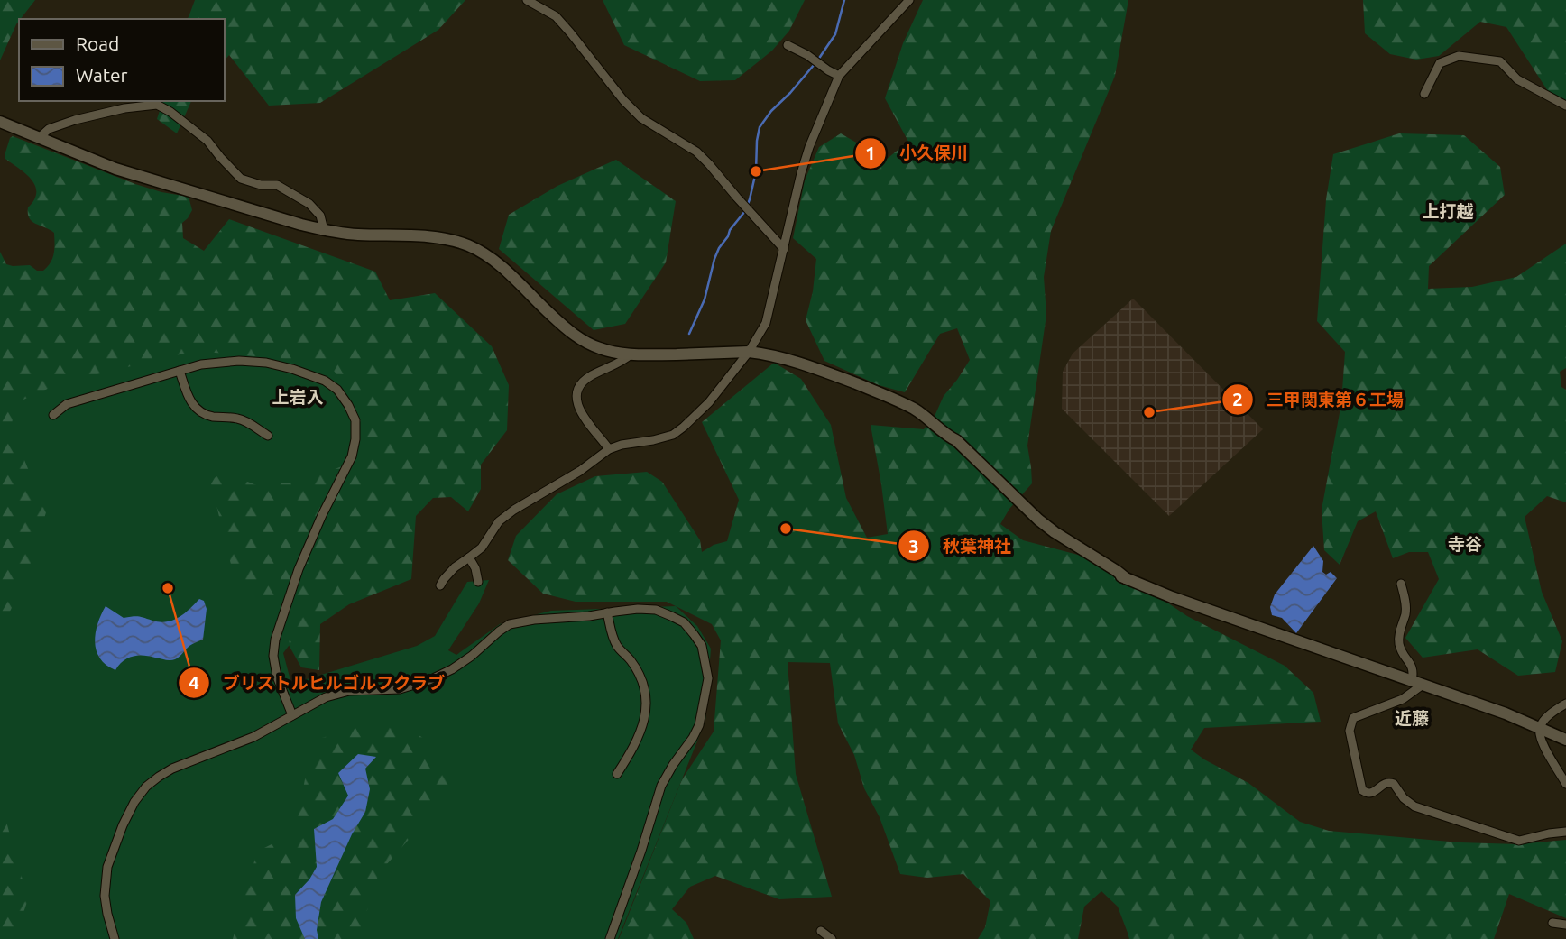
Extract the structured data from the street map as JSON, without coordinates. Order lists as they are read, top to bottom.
{
  "districts": [
    "上打越",
    "上岩入",
    "寺谷",
    "近藤"
  ],
  "places": [
    "小久保川",
    "三甲関東第６工場",
    "秋葉神社",
    "ブリストルヒルゴルフクラブ"
  ],
  "legend": ["Road", "Water"]
}
